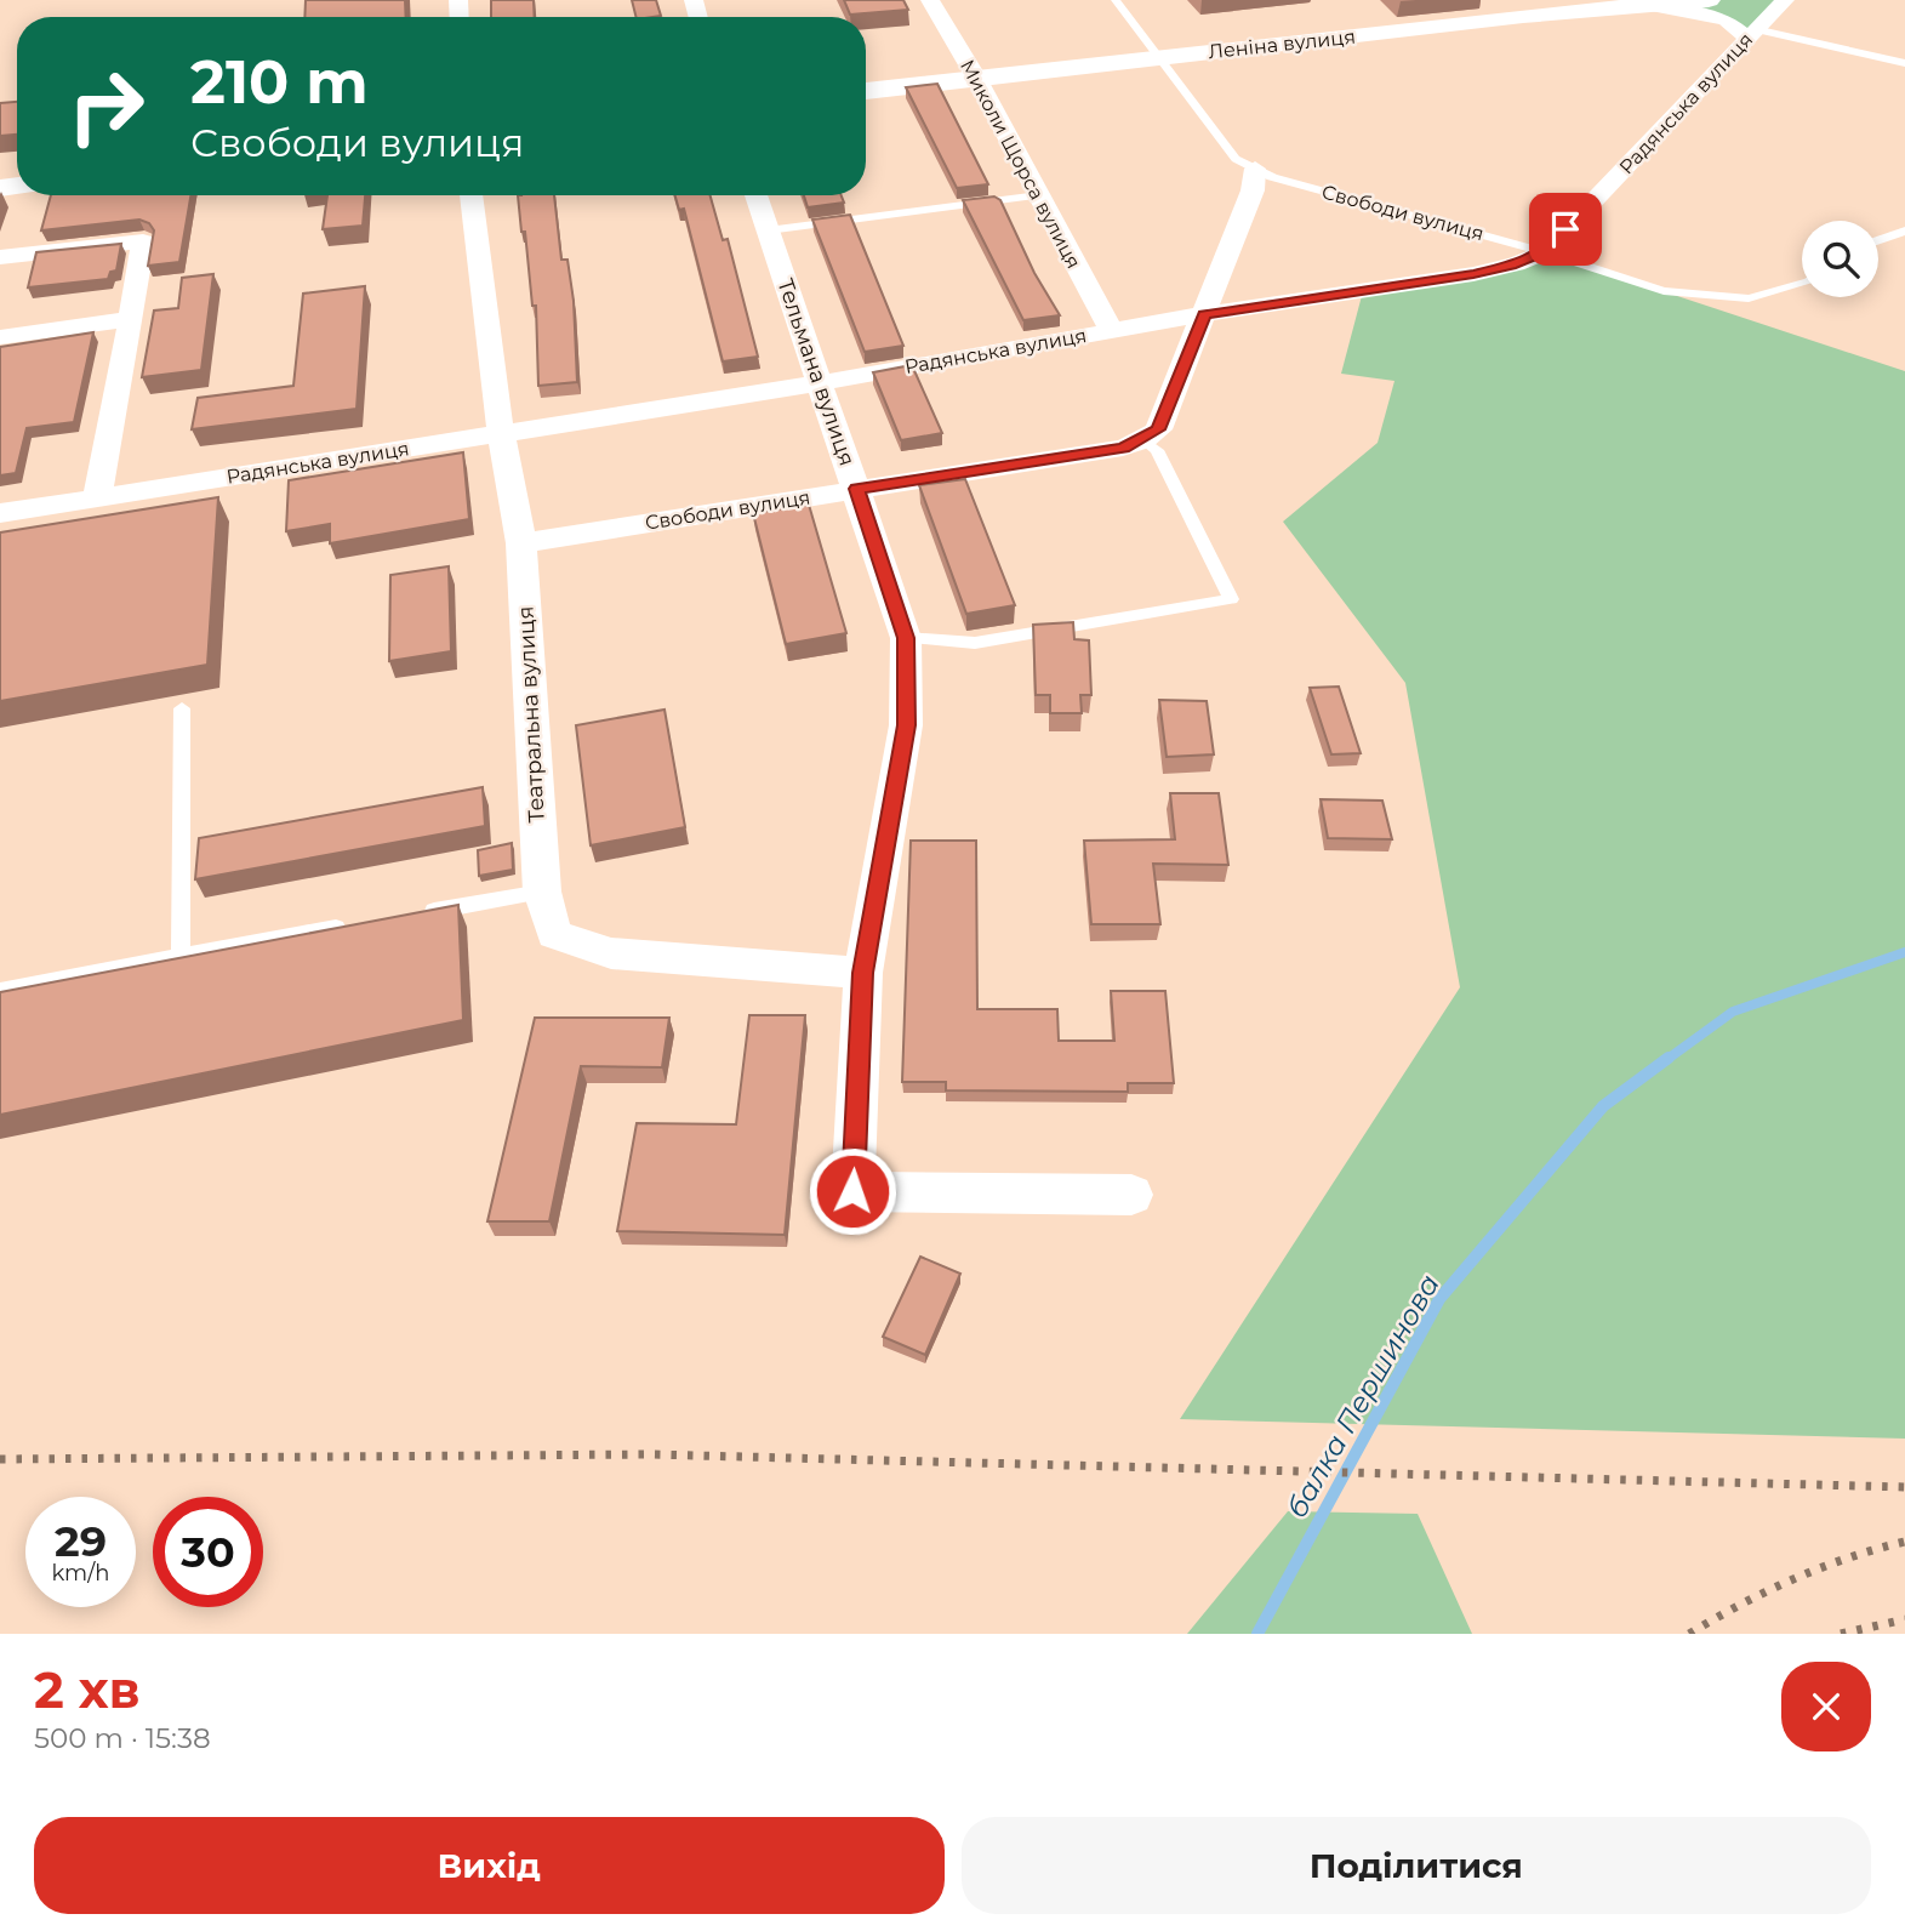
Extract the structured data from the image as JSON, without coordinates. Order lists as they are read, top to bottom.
{
  "streets": {
    "street": [
      "Леніна вулиця",
      "Радянська вулиця",
      "Миколи Щорса вулиця",
      "Свободи вулиця",
      "Тельмана вулиця",
      "Театральна вулиця"
    ]
  },
  "crossings": [
    ["Леніна вулиця", "Миколи Щорса вулиця"],
    ["Леніна вулиця", "Свободи вулиця"],
    ["Радянська вулиця", "Миколи Щорса вулиця"],
    ["Радянська вулиця", "Свободи вулиця"],
    ["Радянська вулиця", "Тельмана вулиця"],
    ["Радянська вулиця", "Театральна вулиця"],
    ["Свободи вулиця", "Тельмана вулиця"],
    ["Свободи вулиця", "Театральна вулиця"],
    ["Тельмана вулиця", "Театральна вулиця"]
  ],
  "water": ["балка Першинова"],
  "page": {
    "turn": ["210 m", "Свободи вулиця"],
    "speed": "29 km/h",
    "limit": "30",
    "heading": ["2 хв", "500 m · 15:38"],
    "buttons": ["Вихід", "Поділитися"]
  }
}
